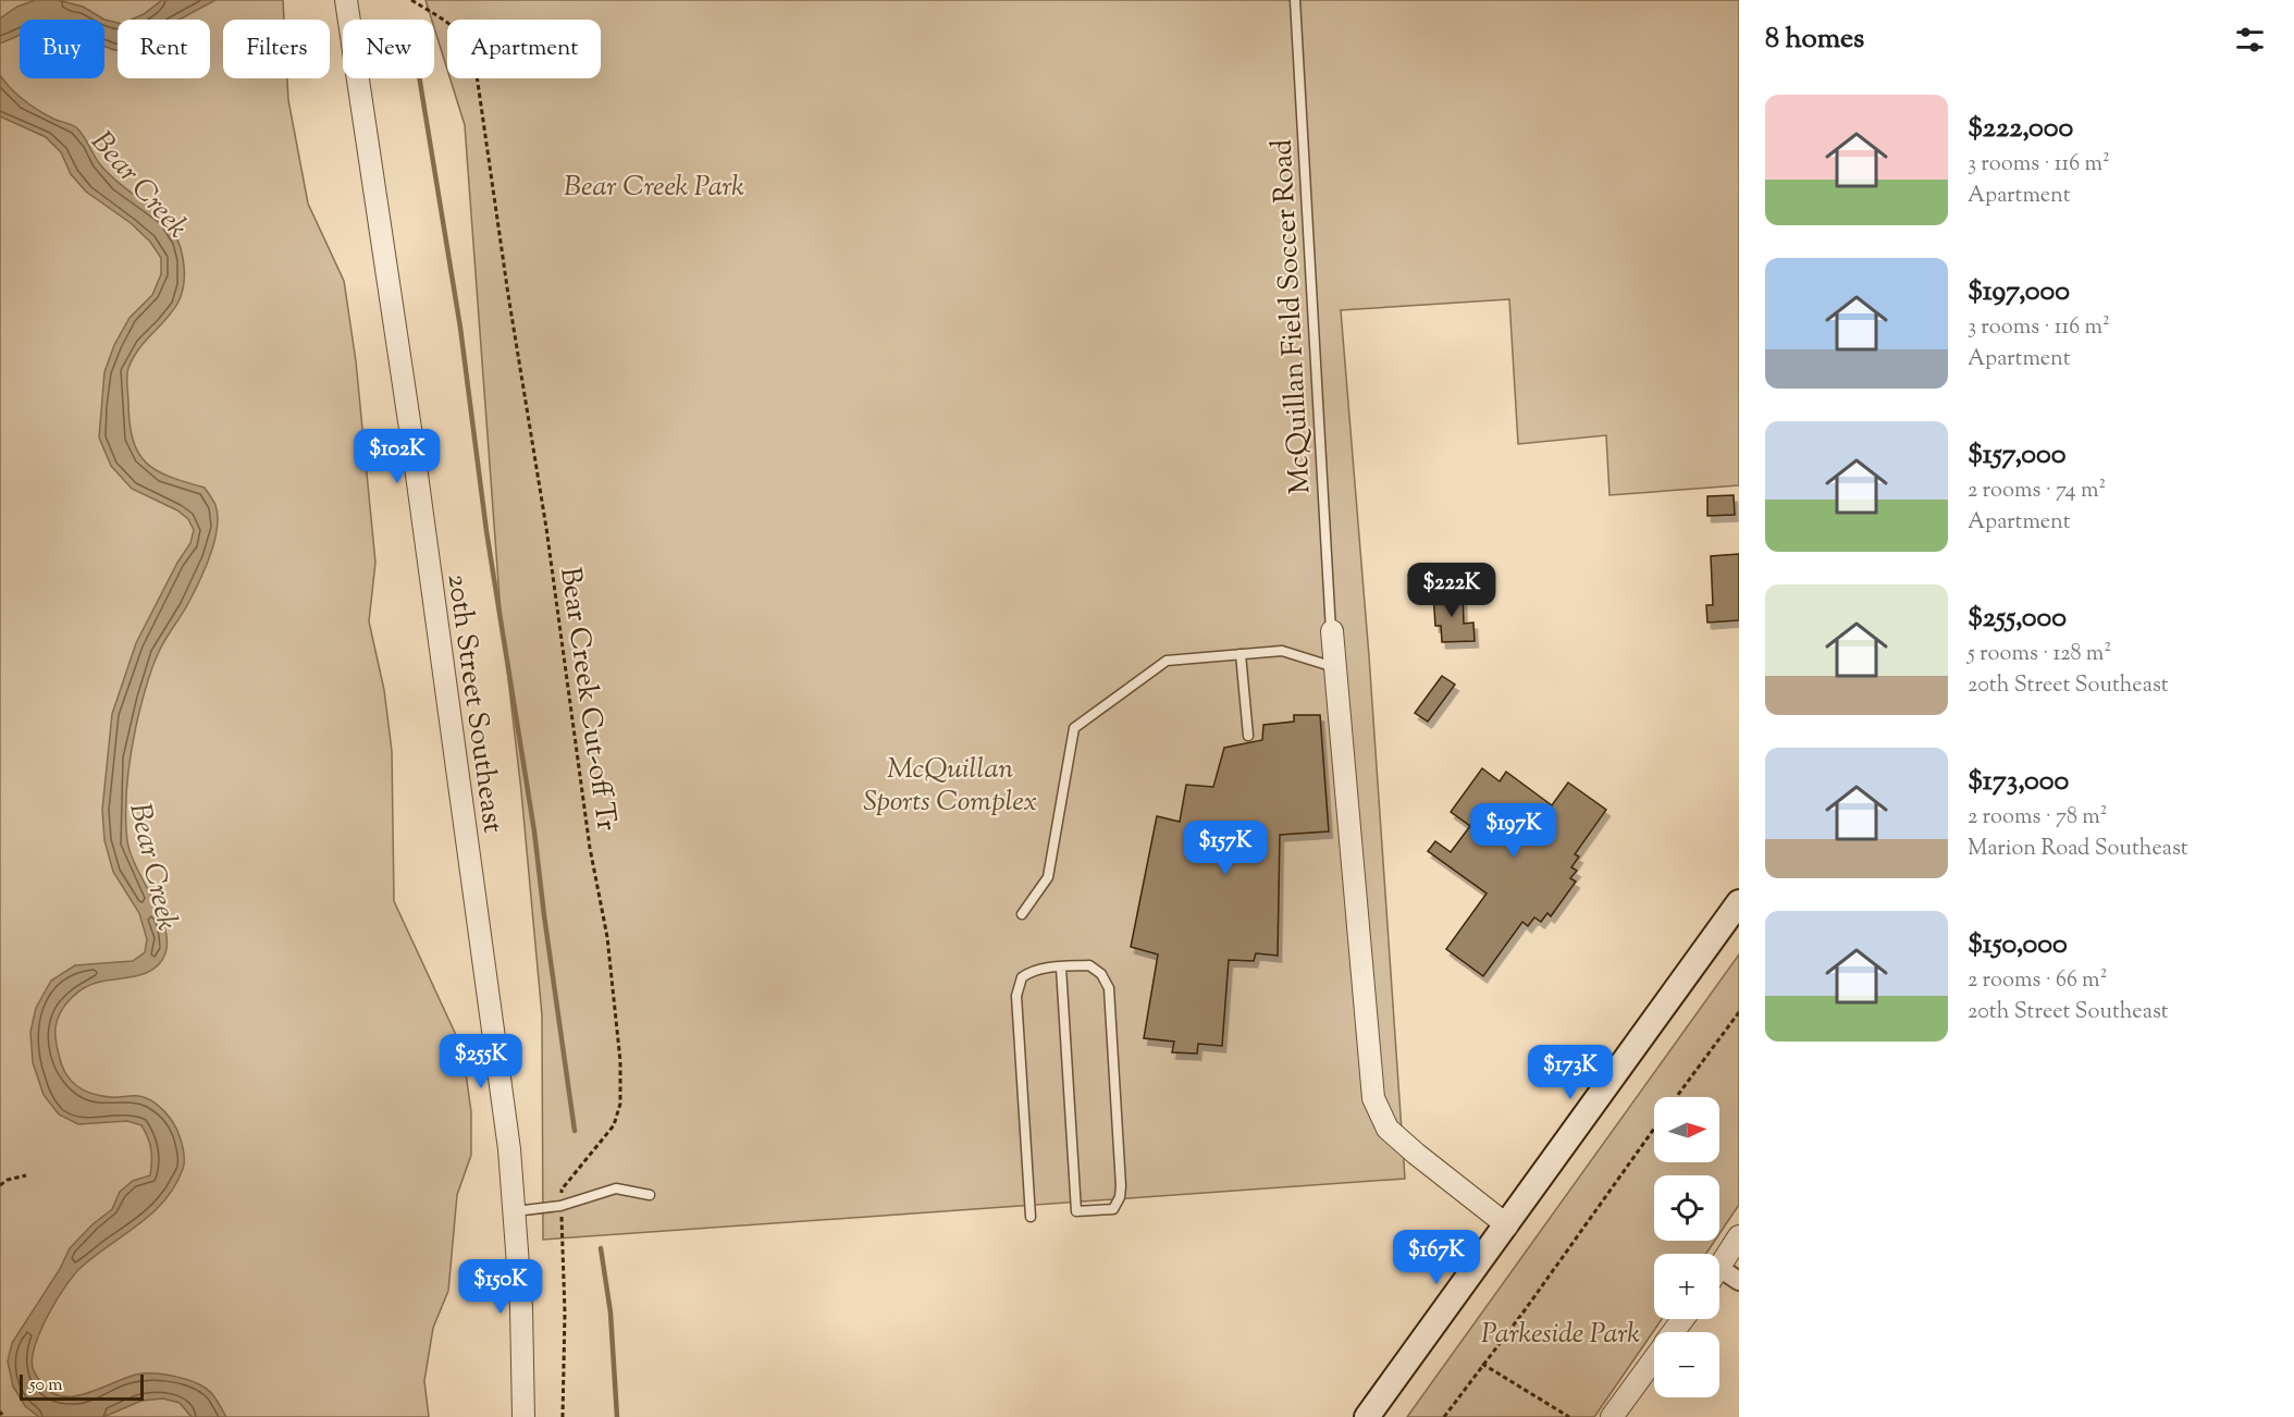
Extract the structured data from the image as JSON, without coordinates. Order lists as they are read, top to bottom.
{
  "streets": {
    "street": ["20th Street Southeast"],
    "lane": ["McQuillan Field Soccer Road"],
    "path": ["Bear Creek Cut-off Tr"]
  },
  "water": ["Bear Creek"],
  "parks": ["Bear Creek Park", "McQuillan Sports Complex", "Parkeside Park"],
  "scale_bar": "50 m",
  "north": "right",
  "page": {
    "heading": "8 homes",
    "chip": [
      "Buy",
      "Rent",
      "Filters",
      "New",
      "Apartment"
    ],
    "list": [
      {
        "name": "$222,000",
        "note": "3 rooms · 116 m² · Apartment"
      },
      {
        "name": "$197,000",
        "note": "3 rooms · 116 m² · Apartment"
      },
      {
        "name": "$157,000",
        "note": "2 rooms · 74 m² · Apartment"
      },
      {
        "name": "$255,000",
        "note": "5 rooms · 128 m² · 20th Street Southeast"
      },
      {
        "name": "$173,000",
        "note": "2 rooms · 78 m² · Marion Road Southeast"
      },
      {
        "name": "$150,000",
        "note": "2 rooms · 66 m² · 20th Street Southeast"
      }
    ],
    "price": [
      "$102K",
      "$222K",
      "$197K",
      "$157K",
      "$255K",
      "$173K",
      "$167K",
      "$150K"
    ],
    "map_buttons": ["+", "−"],
    "scale": "50 m"
  }
}
